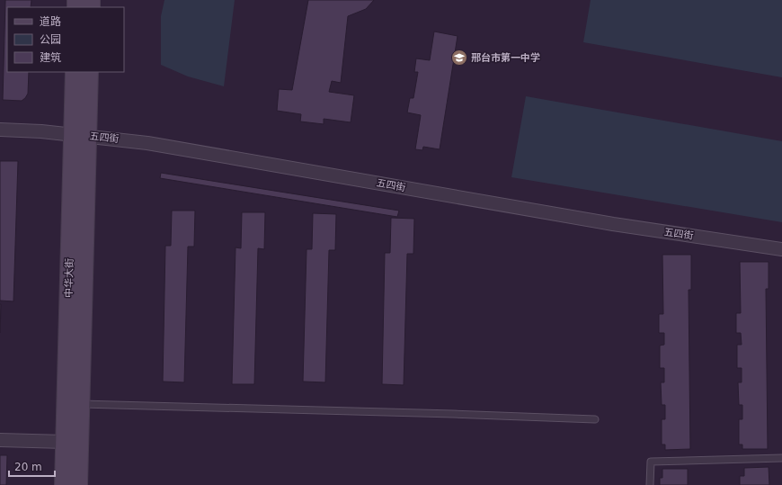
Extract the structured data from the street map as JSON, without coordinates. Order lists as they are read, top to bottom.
{
  "streets": {
    "street": ["五四街", "中华大街"]
  },
  "crossings": [
    ["五四街", "中华大街"]
  ],
  "places": {
    "school or university": ["邢台市第一中学"]
  },
  "legend": ["道路", "公园", "建筑"],
  "scale_bar": "20 m"
}
